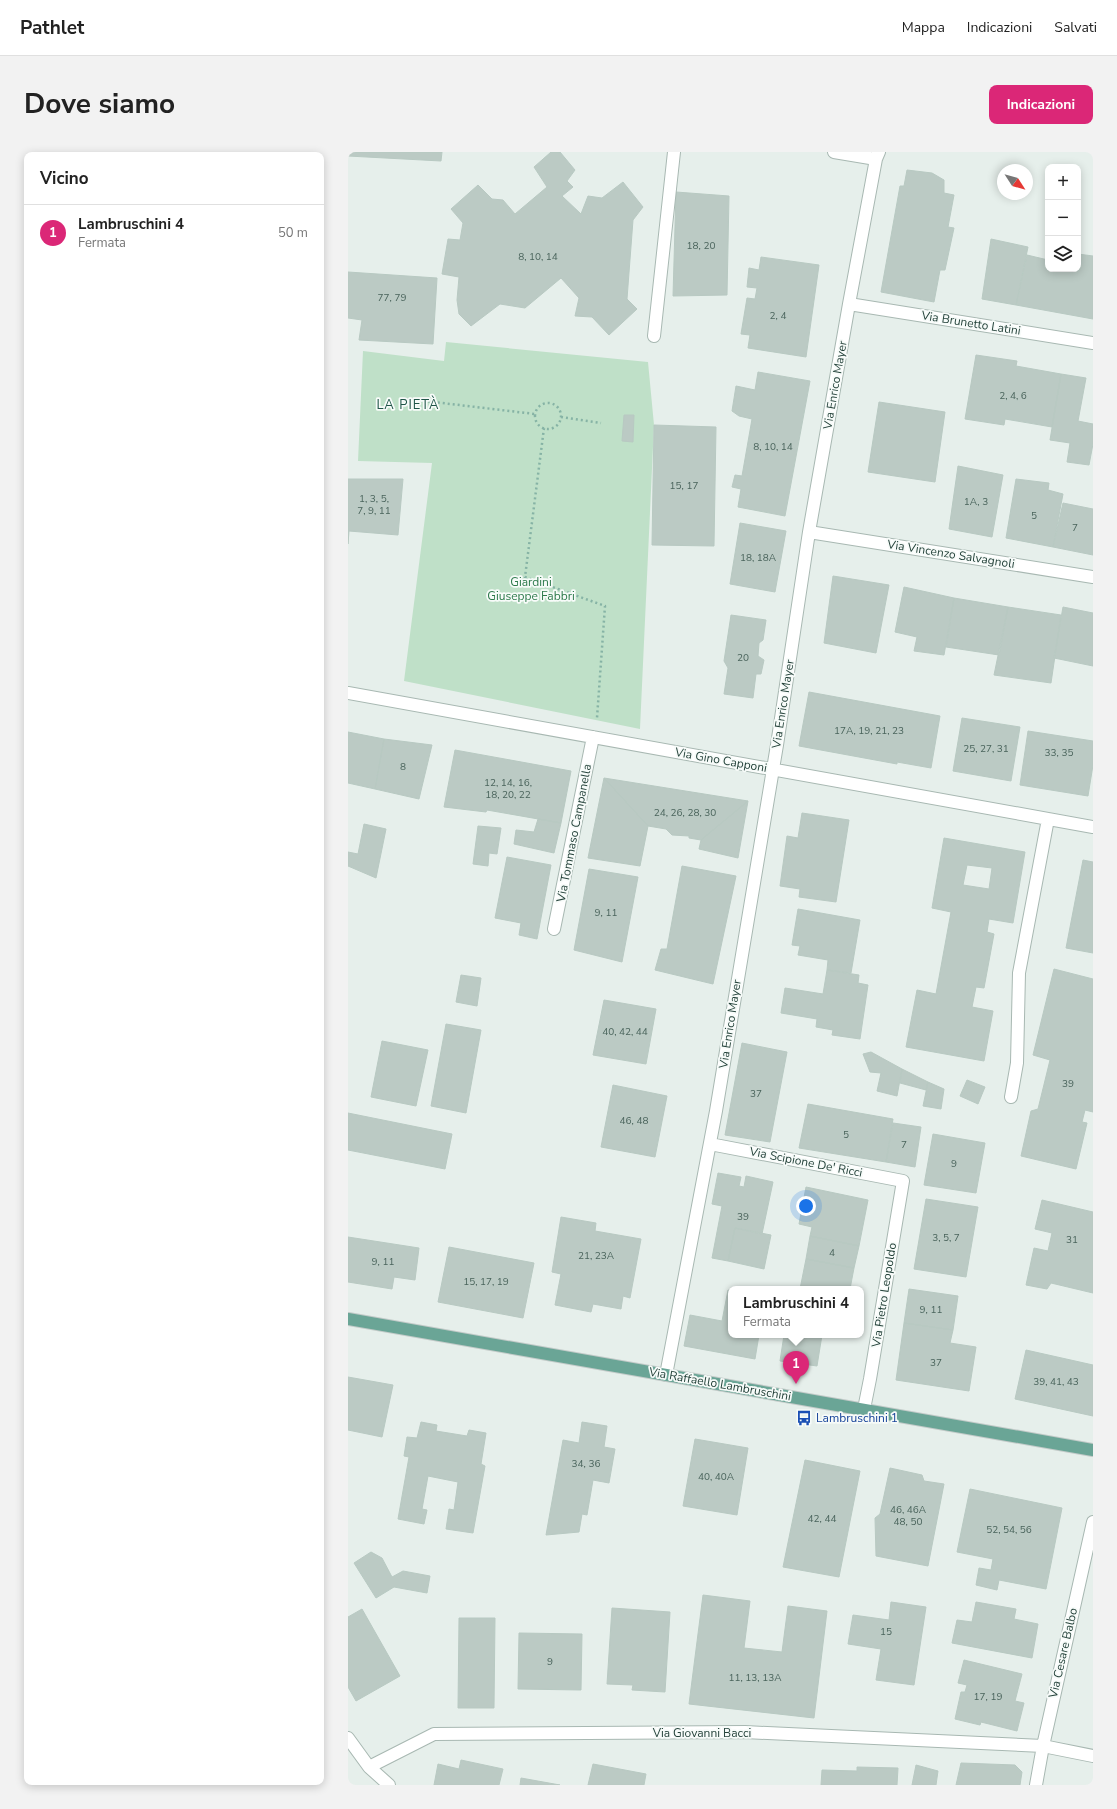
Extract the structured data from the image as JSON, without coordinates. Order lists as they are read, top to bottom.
{
  "streets": {
    "main road": ["Via Raffaello Lambruschini"],
    "street": [
      "Via Brunetto Latini",
      "Via Enrico Mayer",
      "Via Vincenzo Salvagnoli",
      "Via Gino Capponi",
      "Via Tommaso Campanella",
      "Via Scipione De' Ricci",
      "Via Pietro Leopoldo",
      "Via Cesare Balbo",
      "Via Giovanni Bacci"
    ]
  },
  "crossings": [
    ["Via Brunetto Latini", "Via Enrico Mayer"],
    ["Via Enrico Mayer", "Via Vincenzo Salvagnoli"],
    ["Via Enrico Mayer", "Via Gino Capponi"],
    ["Via Enrico Mayer", "Via Scipione De' Ricci"],
    ["Via Enrico Mayer", "Via Raffaello Lambruschini"],
    ["Via Gino Capponi", "Via Tommaso Campanella"],
    ["Via Scipione De' Ricci", "Via Pietro Leopoldo"],
    ["Via Pietro Leopoldo", "Via Raffaello Lambruschini"],
    ["Via Cesare Balbo", "Via Giovanni Bacci"]
  ],
  "districts": ["LA PIETÀ"],
  "parks": ["Giardini Giuseppe Fabbri"],
  "places": {
    "bus stop": ["Lambruschini 1"]
  },
  "house_numbers": [
    "18, 20",
    "8, 10, 14",
    "77, 79",
    "2, 4",
    "2, 4, 6",
    "8, 10, 14",
    "15, 17",
    "1, 3, 5, 7, 9, 11",
    "1A, 3",
    "5",
    "7",
    "18, 18A",
    "20",
    "17A, 19, 21, 23",
    "25, 27, 31",
    "33, 35",
    "8",
    "12, 14, 16, 18, 20, 22",
    "24, 26, 28, 30",
    "9, 11",
    "40, 42, 44",
    "39",
    "37",
    "46, 48",
    "5",
    "7",
    "9",
    "39",
    "3, 5, 7",
    "31",
    "4",
    "21, 23A",
    "9, 11",
    "15, 17, 19",
    "9, 11",
    "37",
    "39, 41, 43",
    "34, 36",
    "40, 40A",
    "46, 46A 48, 50",
    "42, 44",
    "52, 54, 56",
    "15",
    "9",
    "11, 13, 13A",
    "17, 19"
  ],
  "north": "bottom right",
  "page": {
    "header": "Pathlet",
    "nav": ["Mappa", "Indicazioni", "Salvati"],
    "title": "Dove siamo",
    "buttons": "Indicazioni",
    "heading": "Vicino",
    "map_buttons": ["+", "−"],
    "list": [
      {
        "mark": "1",
        "name": "Lambruschini 4",
        "note": "Fermata",
        "value": "50 m"
      }
    ],
    "popup": ["Lambruschini 4", "Fermata"],
    "pins": "1"
  }
}
